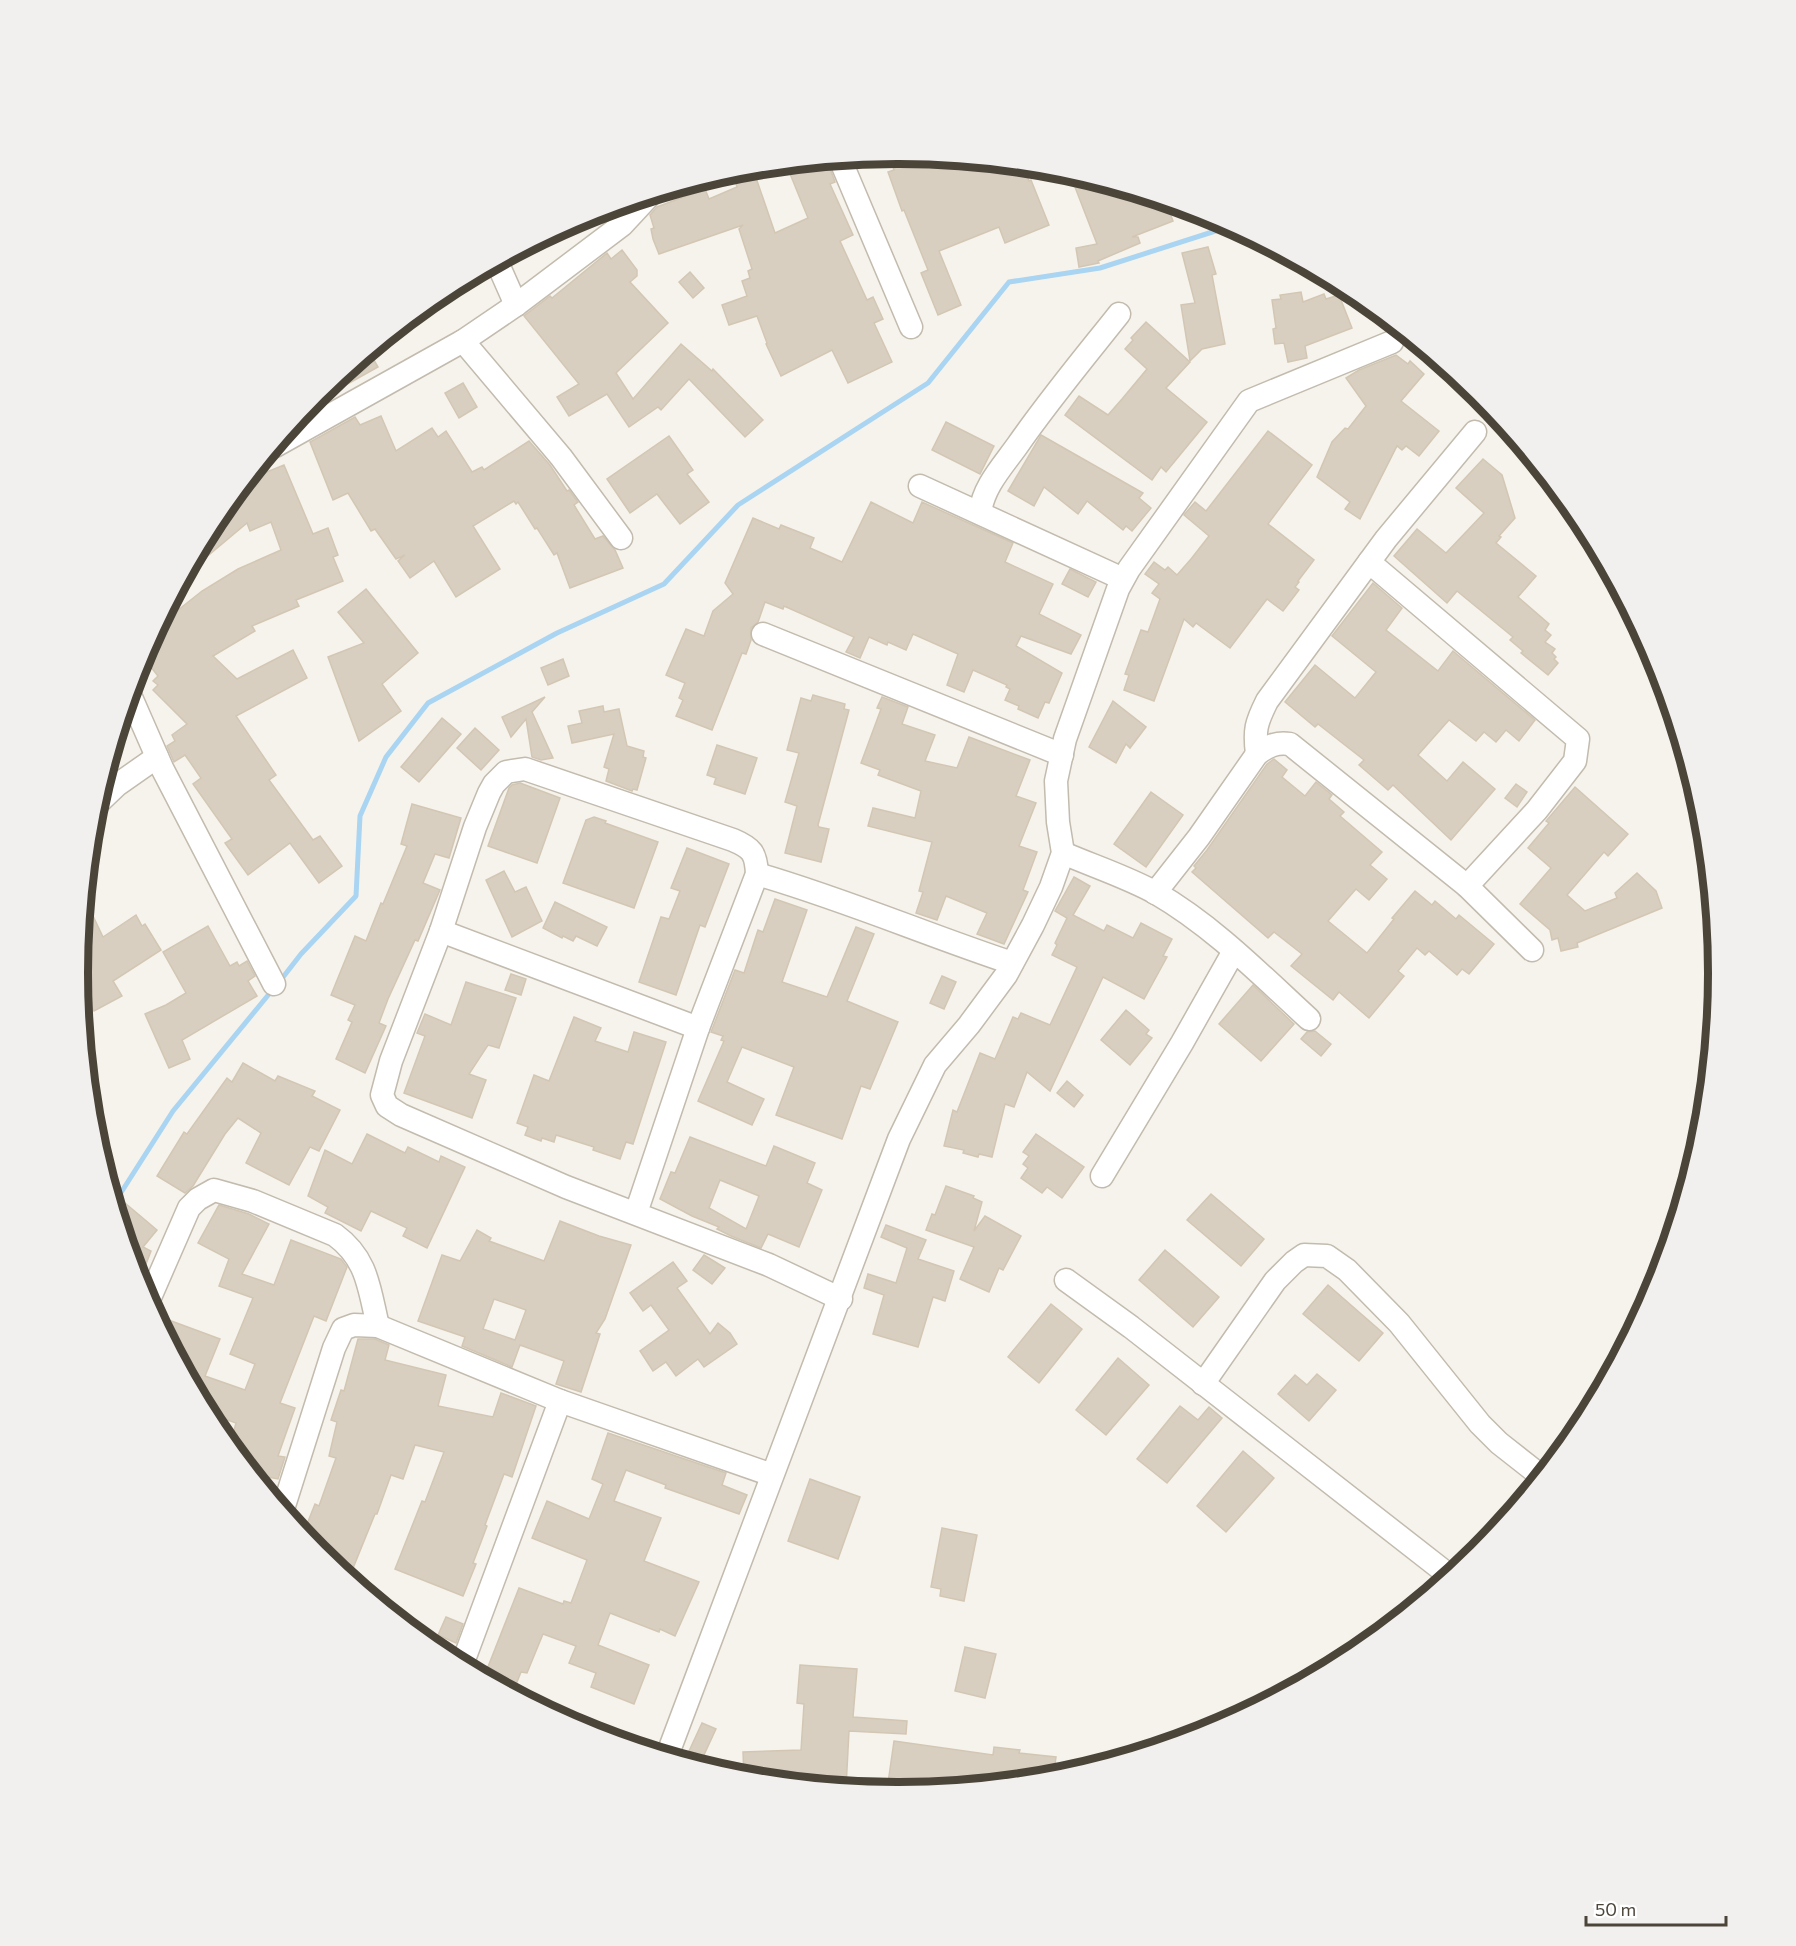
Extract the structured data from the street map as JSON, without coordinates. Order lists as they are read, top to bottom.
{
  "scale_bar": "50 m"
}
